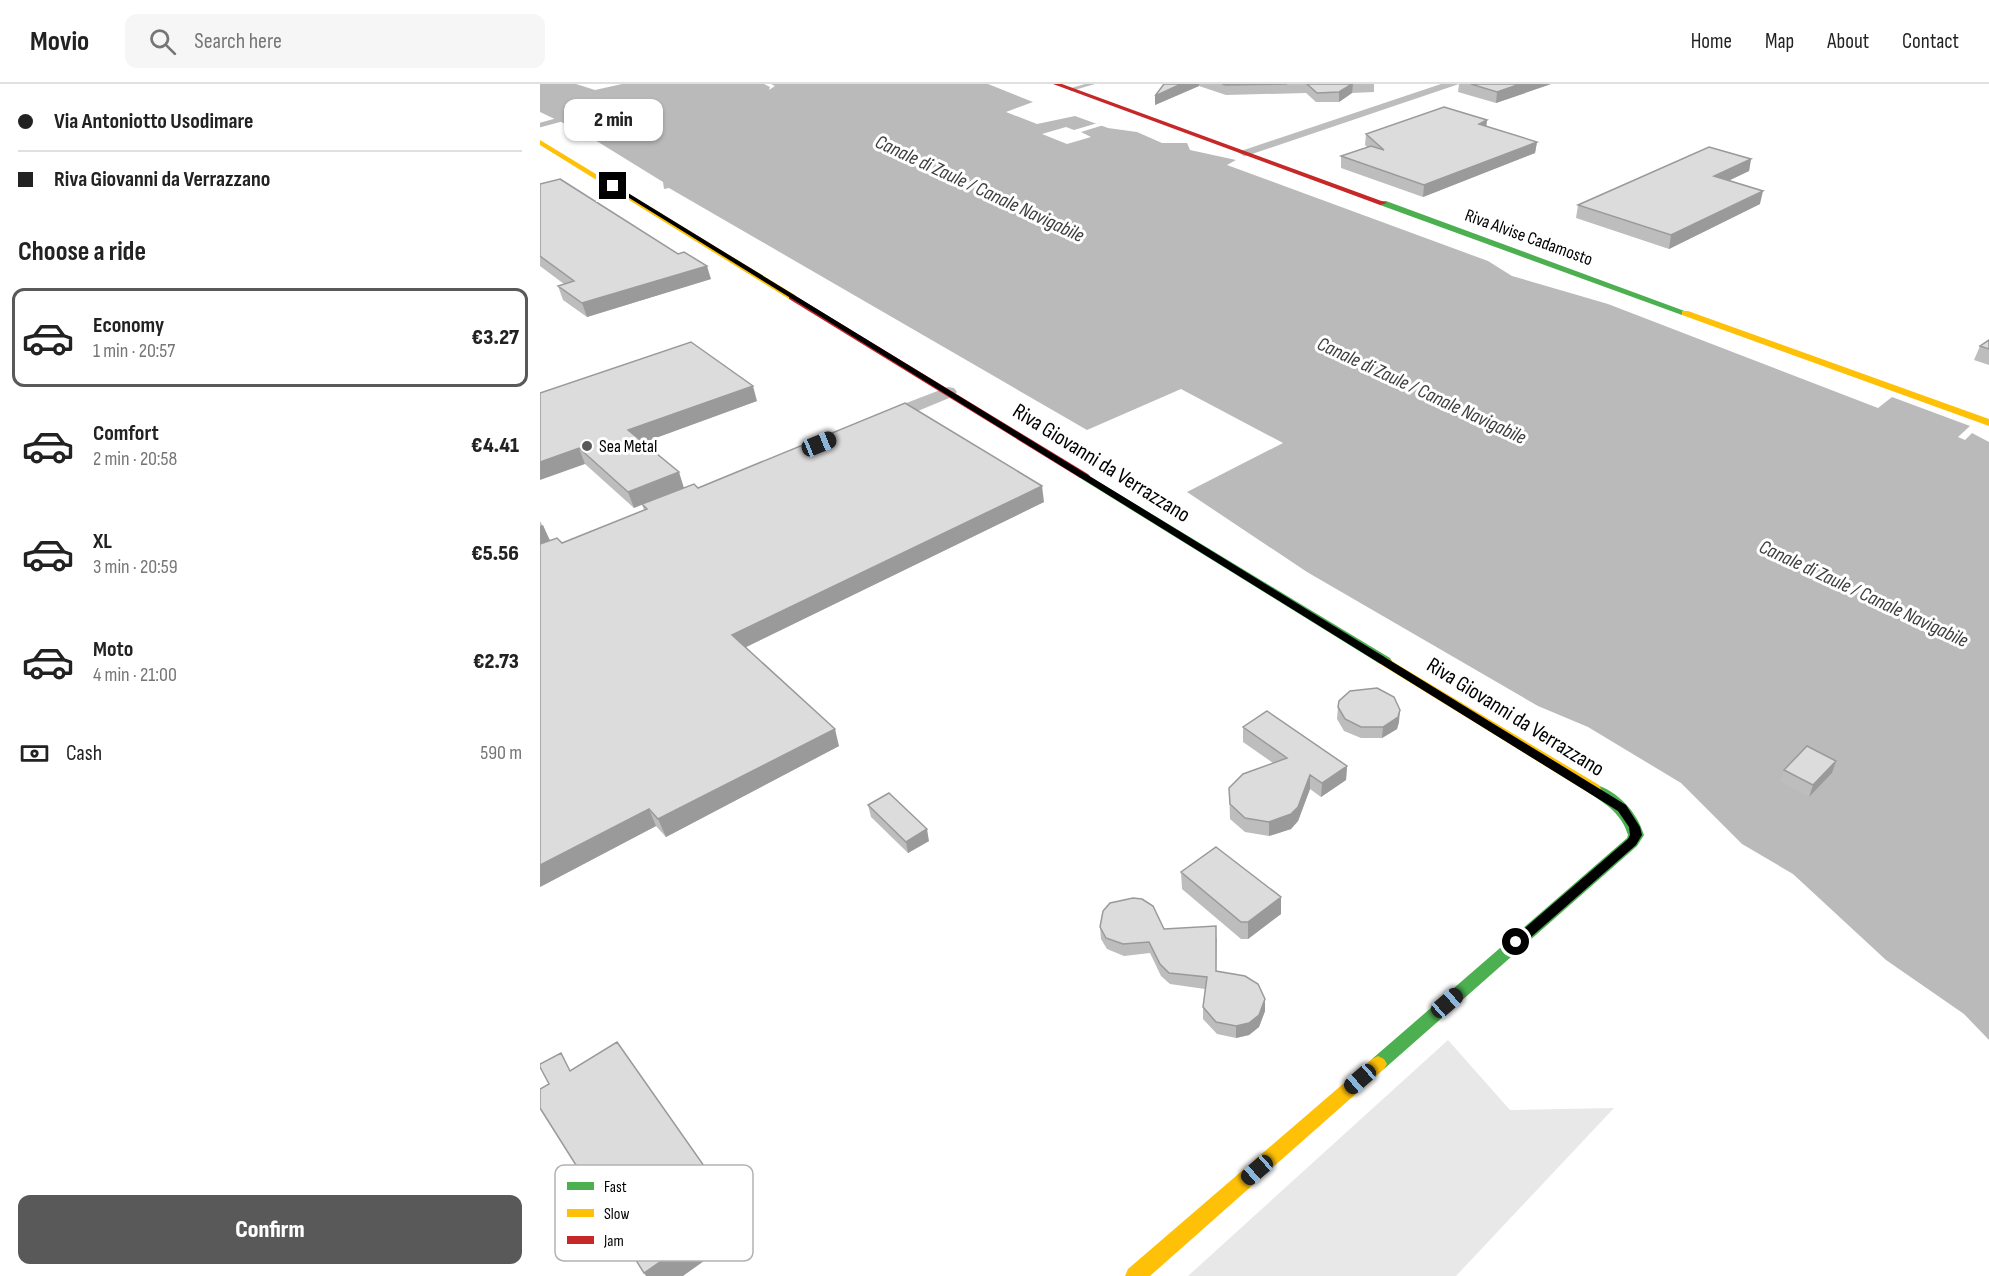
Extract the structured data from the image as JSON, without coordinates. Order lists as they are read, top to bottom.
{
  "streets": {
    "street": ["Riva Alvise Cadamosto", "Riva Giovanni da Verrazzano"]
  },
  "water": ["Canale di Zaule / Canale Navigabile"],
  "places": ["Sea Metal"],
  "legend": ["Fast", "Slow", "Jam"],
  "page": {
    "header": "Movio",
    "search": "Search here",
    "nav": [
      "Home",
      "Map",
      "About",
      "Contact"
    ],
    "banner": ["Via Antoniotto Usodimare", "Riva Giovanni da Verrazzano"],
    "bubble": "2 min",
    "heading": "Choose a ride",
    "list": [
      {
        "name": "Economy",
        "note": "1 min · 20:57",
        "value": "€3.27"
      },
      {
        "name": "Comfort",
        "note": "2 min · 20:58",
        "value": "€4.41"
      },
      {
        "name": "XL",
        "note": "3 min · 20:59",
        "value": "€5.56"
      },
      {
        "name": "Moto",
        "note": "4 min · 21:00",
        "value": "€2.73"
      }
    ],
    "pay": ["Cash", "590 m"],
    "buttons": "Confirm"
  }
}
